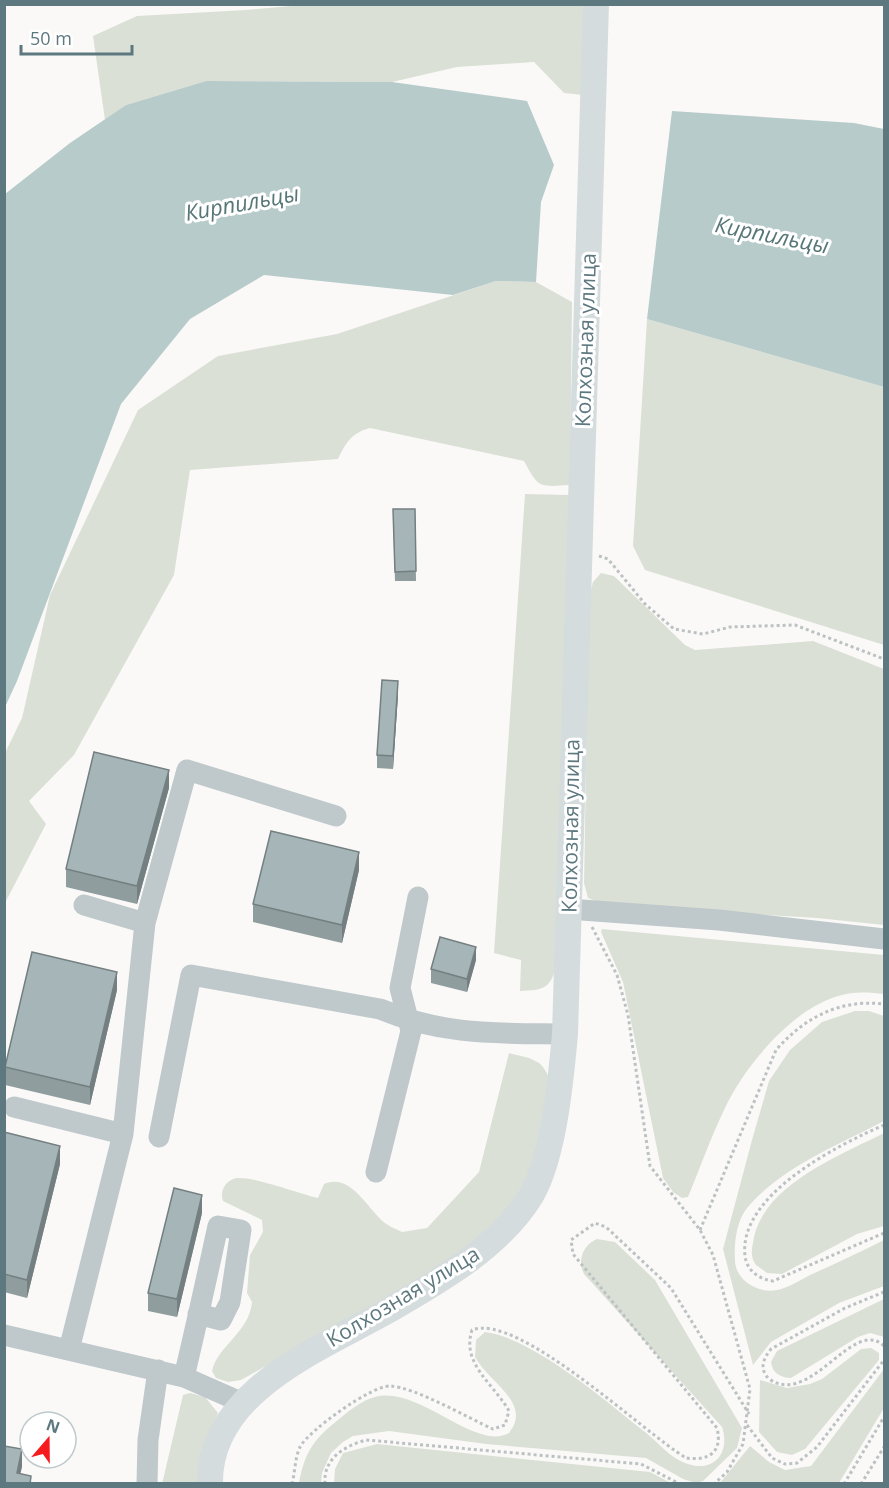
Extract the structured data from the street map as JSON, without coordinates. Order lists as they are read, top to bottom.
{
  "streets": {
    "main road": ["Колхозная улица"]
  },
  "water": ["Кирпильцы"],
  "scale_bar": "50 m",
  "north": "top"
}
